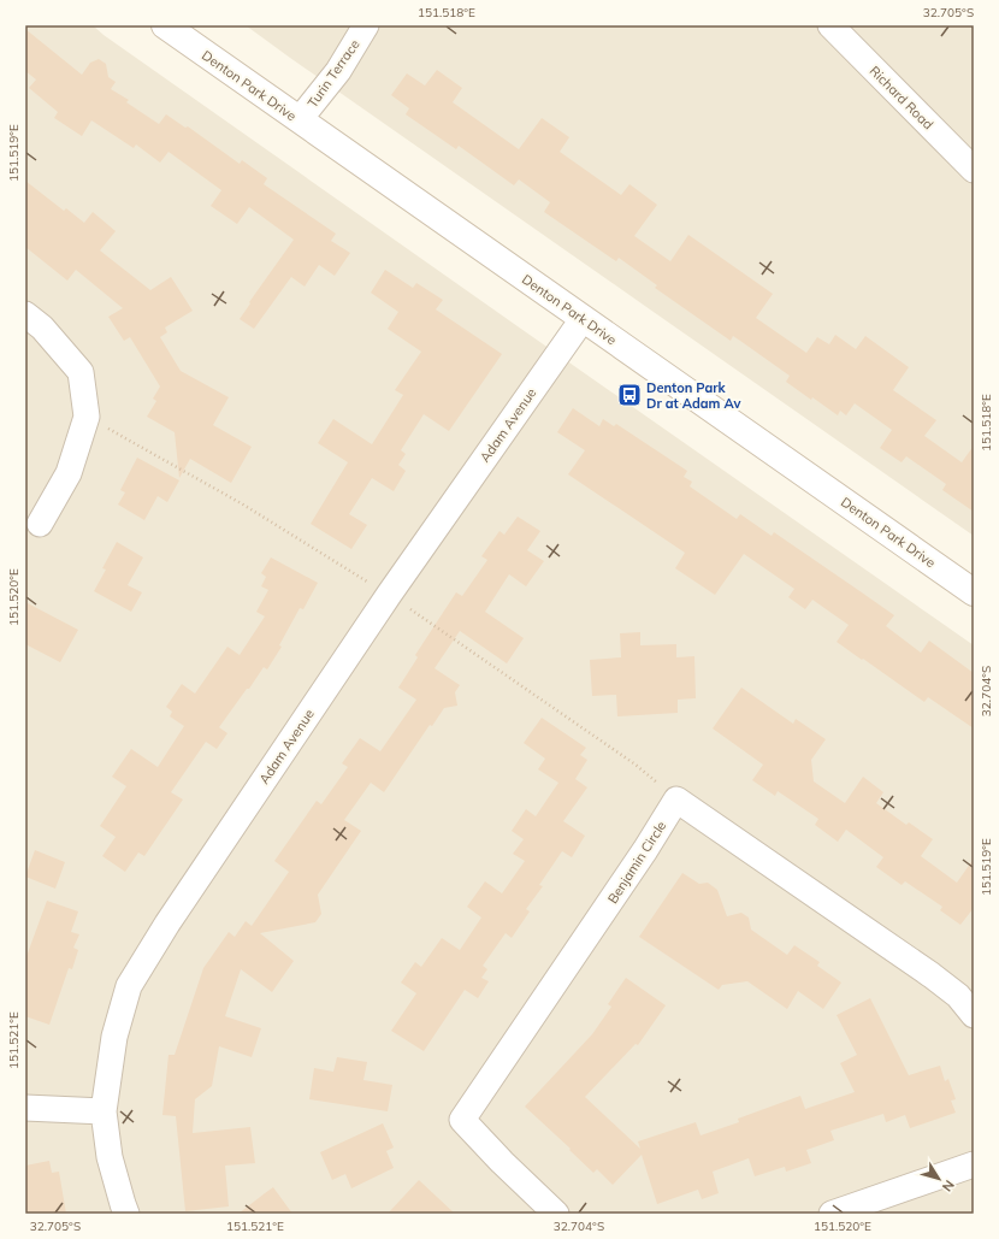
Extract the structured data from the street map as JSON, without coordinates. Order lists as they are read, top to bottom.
{
  "streets": {
    "main road": ["Denton Park Drive"],
    "street": [
      "Turin Terrace",
      "Richard Road",
      "Adam Avenue",
      "Benjamin Circle"
    ]
  },
  "crossings": [
    ["Turin Terrace", "Denton Park Drive"],
    ["Denton Park Drive", "Adam Avenue"]
  ],
  "places": {
    "bus stop": ["Denton Park Dr at Adam Av"]
  },
  "north": "bottom right",
  "coordinates": [
    "151.518°E",
    "32.705°S",
    "151.519°E",
    "151.520°E",
    "32.704°S",
    "151.521°E"
  ]
}
